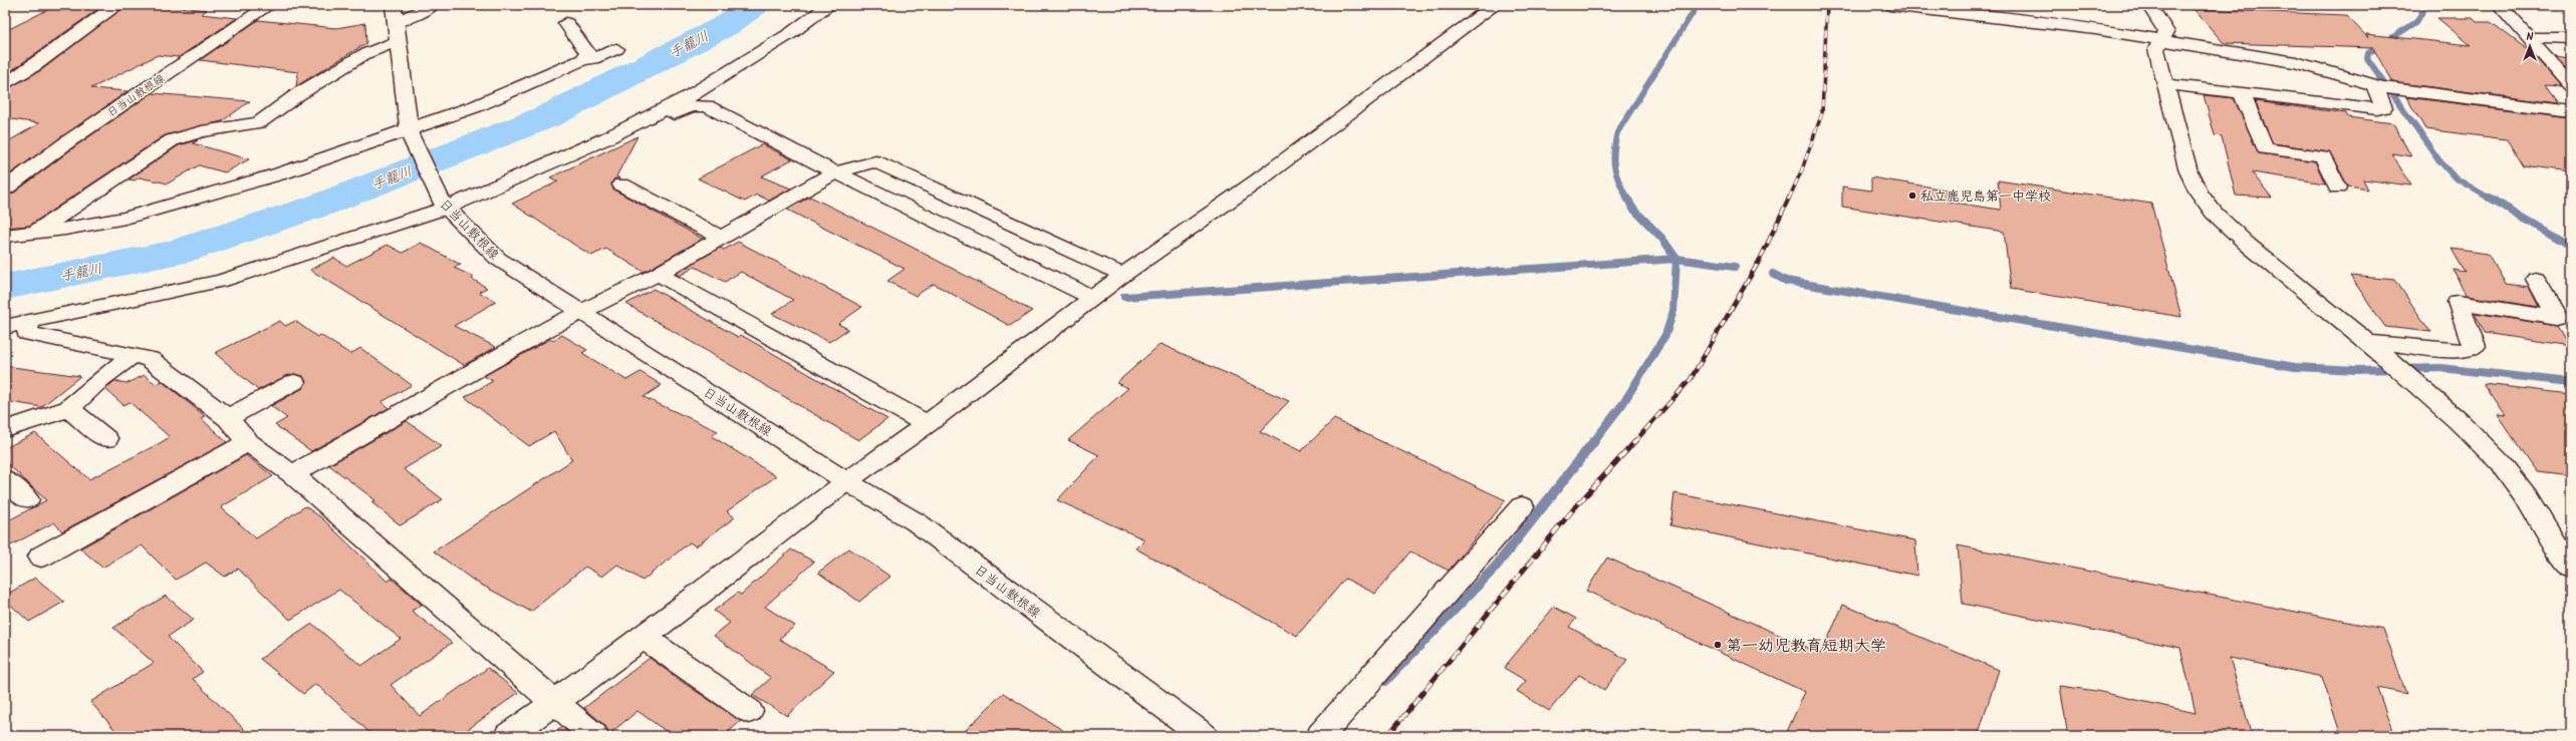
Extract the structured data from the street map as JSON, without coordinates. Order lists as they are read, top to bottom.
{
  "streets": {
    "street": ["日当山敷根線"]
  },
  "water": ["手籠川"],
  "places": ["私立鹿児島第一中学校", "第一幼児教育短期大学"],
  "north": "top"
}
